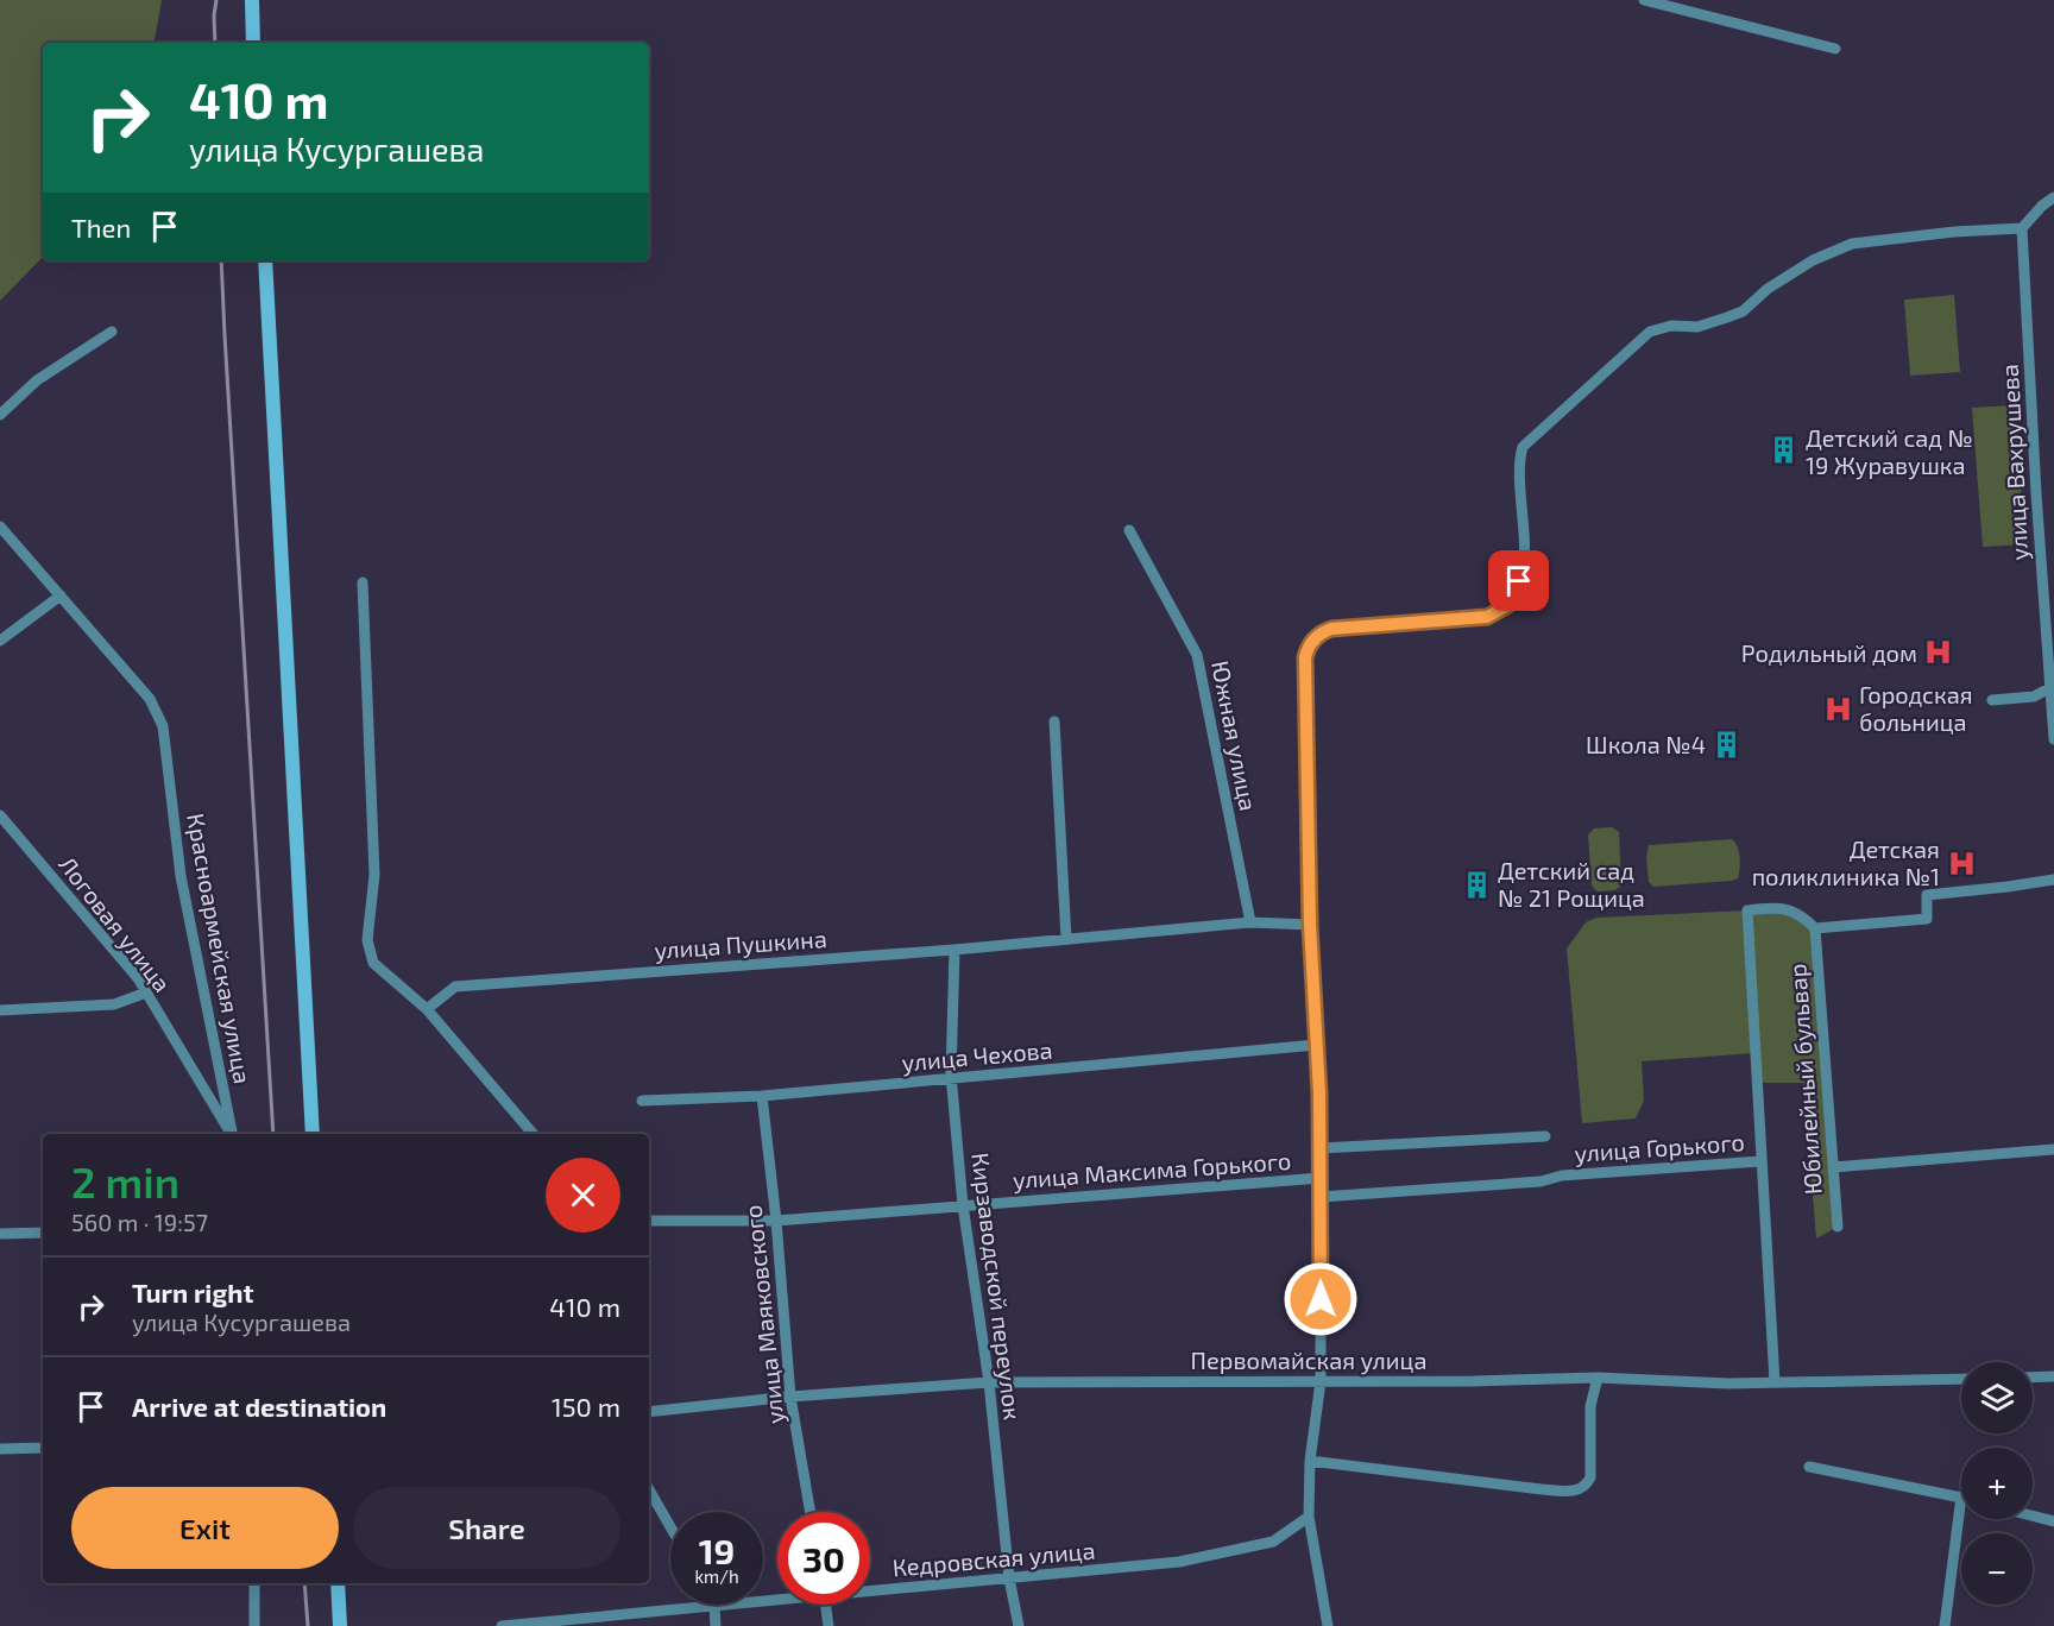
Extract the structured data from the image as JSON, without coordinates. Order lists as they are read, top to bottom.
{
  "streets": {
    "street": [
      "улица Вахрушева",
      "Южная улица",
      "Логовая улица",
      "улица Пушкина",
      "Красноармейская улица",
      "улица Чехова",
      "Юбилейный бульвар",
      "улица Горького",
      "улица Максима Горького",
      "Кирзаводской переулок",
      "улица Маяковского",
      "Первомайская улица",
      "Кедровская улица"
    ]
  },
  "crossings": [
    ["Южная улица", "улица Пушкина"],
    ["улица Пушкина", "Кирзаводской переулок"],
    ["улица Чехова", "Кирзаводской переулок"],
    ["улица Чехова", "улица Маяковского"],
    ["Юбилейный бульвар", "улица Горького"],
    ["улица Максима Горького", "Кирзаводской переулок"],
    ["улица Максима Горького", "улица Маяковского"],
    ["Кирзаводской переулок", "Первомайская улица"],
    ["Кирзаводской переулок", "Кедровская улица"],
    ["улица Маяковского", "Первомайская улица"]
  ],
  "places": {
    "building": ["Детский сад № 19 Журавушка", "Школа №4", "Детский сад № 21 Рощица"],
    "hospital": ["Родильный дом", "Городская больница", "Детская поликлиника №1"]
  },
  "page": {
    "turn": ["410 m", "улица Кусургашева"],
    "then": "Then",
    "heading": ["2 min", "560 m · 19:57"],
    "list": [
      {
        "name": "Turn right",
        "note": "улица Кусургашева",
        "value": "410 m"
      },
      {
        "name": "Arrive at destination",
        "value": "150 m"
      }
    ],
    "map_buttons": ["+", "−"],
    "buttons": ["Exit", "Share"],
    "speed": "19 km/h",
    "limit": "30"
  }
}
